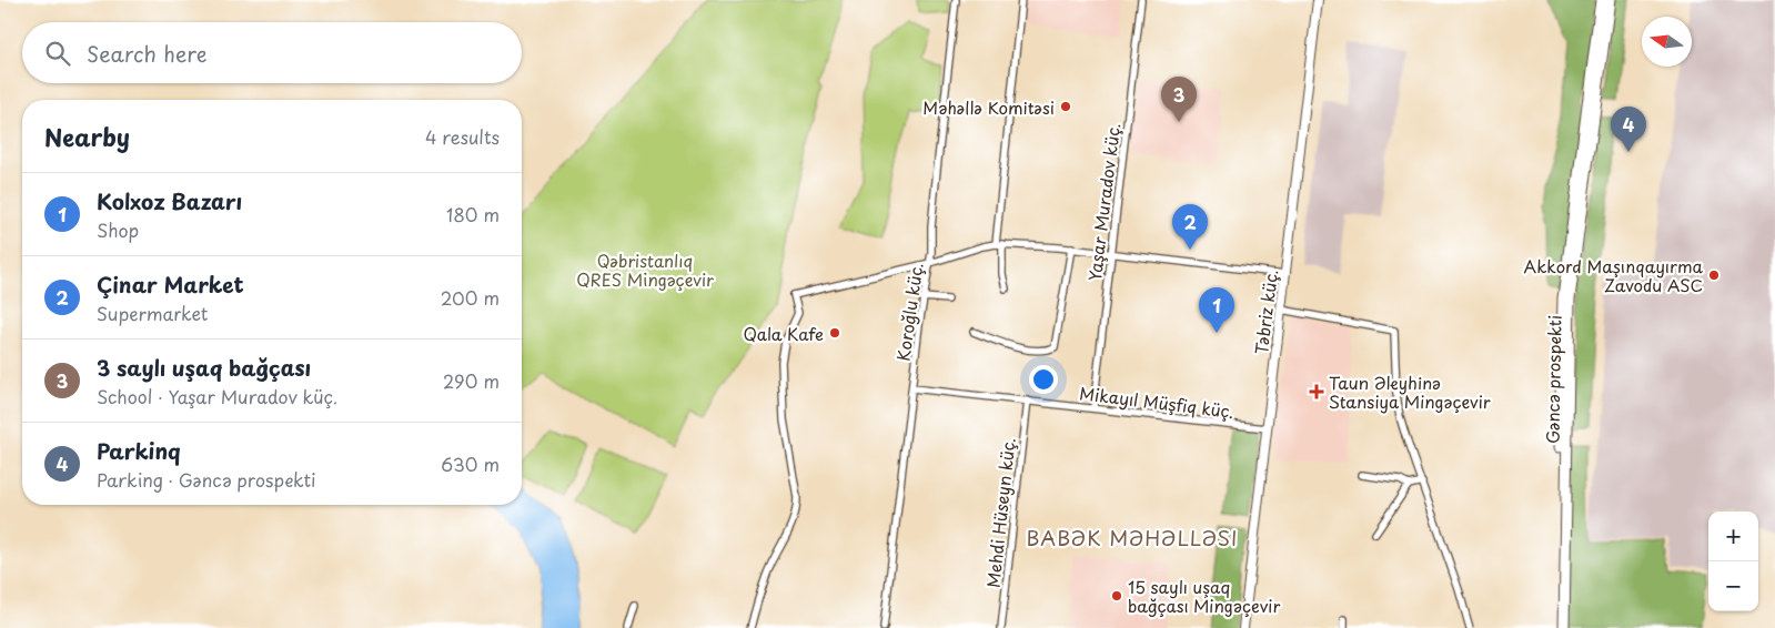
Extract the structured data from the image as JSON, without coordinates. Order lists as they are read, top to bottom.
{
  "streets": {
    "main road": ["Təbriz küç.", "Gəncə prospekti"],
    "street": [
      "Yaşar Muradov küç.",
      "Koroğlu küç.",
      "Mikayıl Müşfiq küç.",
      "Mehdi Hüseyn küç."
    ]
  },
  "crossings": [
    ["Yaşar Muradov küç.", "Mikayıl Müşfiq küç."],
    ["Koroğlu küç.", "Mikayıl Müşfiq küç."],
    ["Təbriz küç.", "Mikayıl Müşfiq küç."],
    ["Mikayıl Müşfiq küç.", "Mehdi Hüseyn küç."]
  ],
  "districts": ["BABƏK MƏHƏLLƏSI"],
  "parks": ["Qəbristanlıq QRES Mingəçevir"],
  "places": {
    "other": [
      "Məhəllə Komitəsi",
      "Akkord Maşınqayırma Zavodu ASC",
      "Qala Kafe",
      "15 saylı uşaq bağçası Mingəçevir"
    ],
    "health": ["Taun Əleyhinə Stansiya Mingəçevir"]
  },
  "north": "left",
  "page": {
    "search": "Search here",
    "pins": [
      "3",
      "4",
      "2",
      "1"
    ],
    "heading": ["Nearby", "4 results"],
    "list": [
      {
        "mark": "1",
        "name": "Kolxoz Bazarı",
        "note": "Shop",
        "value": "180 m"
      },
      {
        "mark": "2",
        "name": "Çinar Market",
        "note": "Supermarket",
        "value": "200 m"
      },
      {
        "mark": "3",
        "name": "3 saylı uşaq bağçası",
        "note": "School · Yaşar Muradov küç.",
        "value": "290 m"
      },
      {
        "mark": "4",
        "name": "Parkinq",
        "note": "Parking · Gəncə prospekti",
        "value": "630 m"
      }
    ],
    "map_buttons": ["+", "−"]
  }
}
